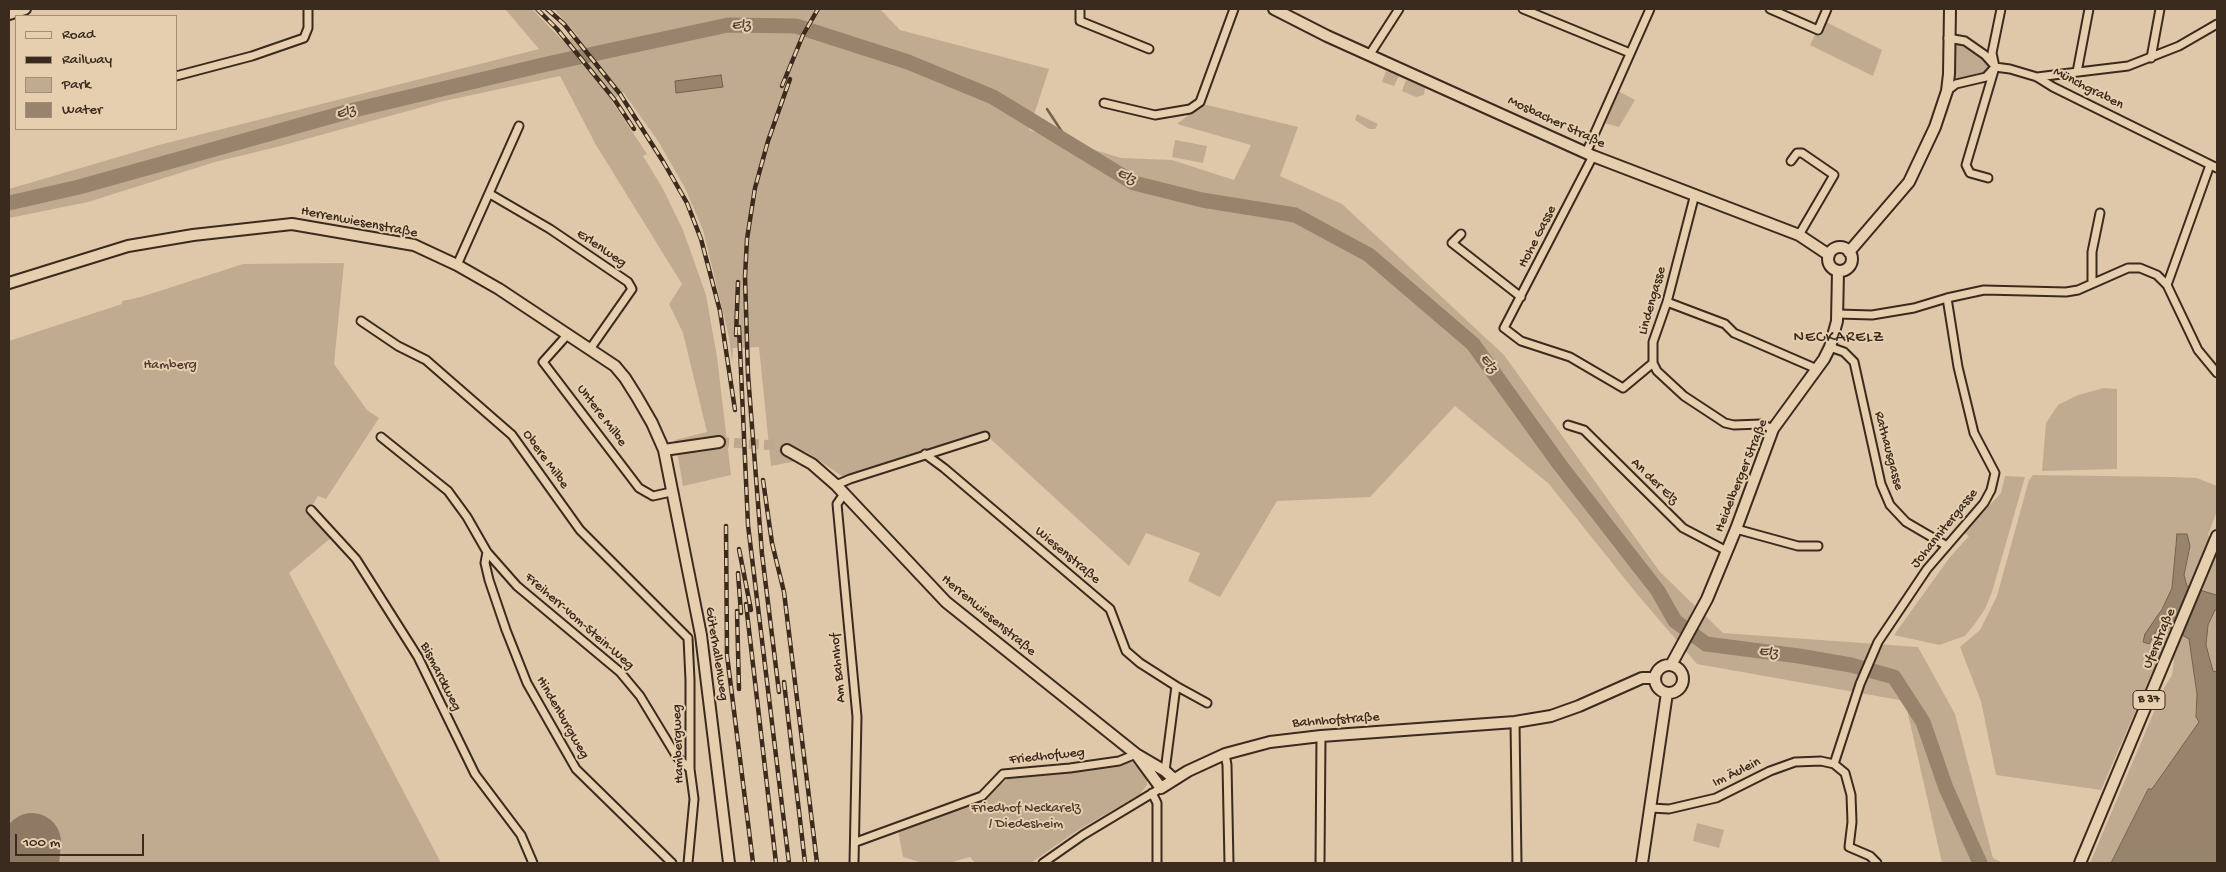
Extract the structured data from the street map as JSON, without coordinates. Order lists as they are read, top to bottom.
{
  "streets": {
    "street": [
      "Münchgraben",
      "Mosbacher Straße",
      "Herrenwiesenstraße",
      "Hohe Gasse",
      "Erlenweg",
      "Lindengasse",
      "Untere Milbe",
      "Rathausgasse",
      "Obere Milbe",
      "Heidelberger Straße",
      "An der Elz",
      "Johannitergasse",
      "Wiesenstraße",
      "Freiherr-vom-Stein-Weg",
      "Uferstraße",
      "Güterhallenweg",
      "Am Bahnhof",
      "Bismarckweg",
      "B 37",
      "Hindenburgweg",
      "Bahnhofstraße",
      "Hambergweg",
      "Friedhofweg",
      "Im Äulein"
    ]
  },
  "crossings": [
    ["Mosbacher Straße", "Hohe Gasse"],
    ["Mosbacher Straße", "Lindengasse"],
    ["Mosbacher Straße", "Heidelberger Straße"],
    ["Herrenwiesenstraße", "Erlenweg"],
    ["Herrenwiesenstraße", "Untere Milbe"],
    ["Herrenwiesenstraße", "Güterhallenweg"],
    ["Herrenwiesenstraße", "Am Bahnhof"],
    ["Herrenwiesenstraße", "Bahnhofstraße"],
    ["Herrenwiesenstraße", "Friedhofweg"],
    ["Hohe Gasse", "Lindengasse"],
    ["Untere Milbe", "Güterhallenweg"],
    ["Rathausgasse", "Heidelberger Straße"],
    ["Rathausgasse", "Johannitergasse"],
    ["Obere Milbe", "Hambergweg"],
    ["Heidelberger Straße", "An der Elz"],
    ["Heidelberger Straße", "Bahnhofstraße"],
    ["Johannitergasse", "Im Äulein"],
    ["Freiherr-vom-Stein-Weg", "Hindenburgweg"],
    ["Freiherr-vom-Stein-Weg", "Hambergweg"],
    ["Am Bahnhof", "Friedhofweg"]
  ],
  "districts": ["NECKARELZ"],
  "water": ["Elz"],
  "parks": ["Hamberg", "Friedhof Neckarelz / Diedesheim"],
  "legend": [
    "Road",
    "Railway",
    "Park",
    "Water"
  ],
  "scale_bar": "100 m"
}
